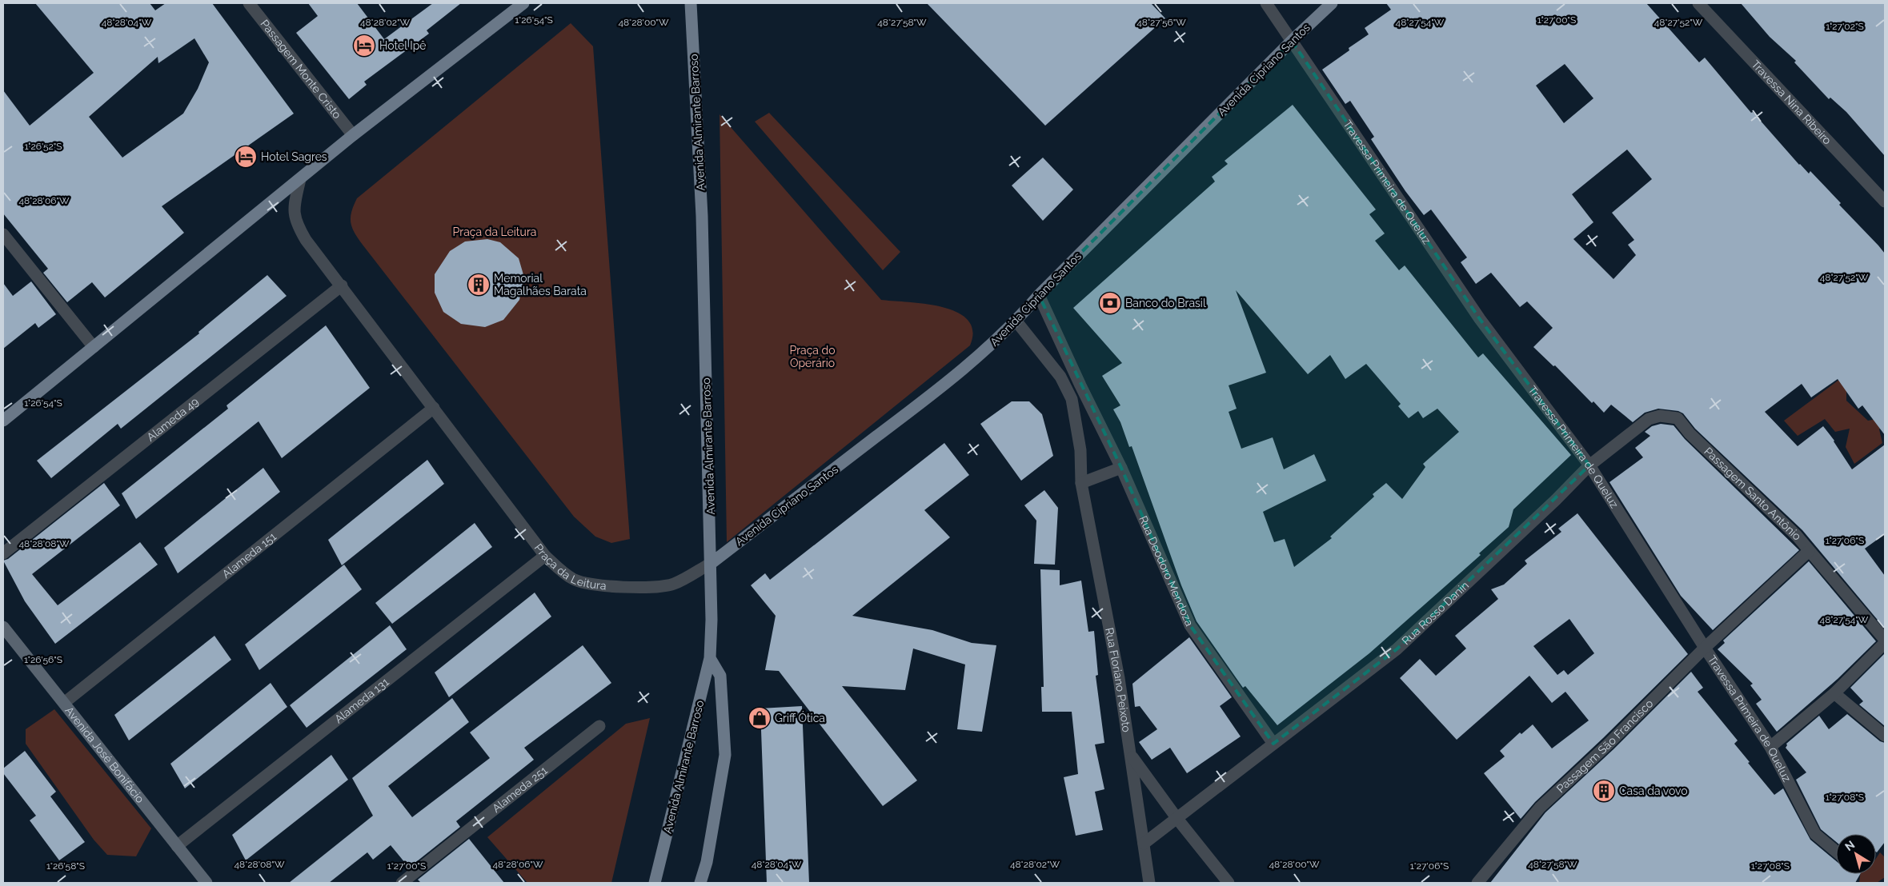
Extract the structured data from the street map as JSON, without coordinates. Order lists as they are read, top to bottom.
{
  "streets": {
    "main road": ["Avenida Cipriano Santos", "Avenida Almirante Barroso", "Avenida José Bonifácio"],
    "street": [
      "Passagem Monte Cristo",
      "Travessa Nina Ribeiro",
      "Travessa Primeira de Queluz",
      "Alameda 49",
      "Passagem Santo Antônio",
      "Alameda 151",
      "Praça da Leitura",
      "Rua Deodoro Mendoza",
      "Rua Rosso Danin",
      "Rua Floriano Peixoto",
      "Alameda 131",
      "Passagem São Francisco",
      "Alameda 251"
    ]
  },
  "crossings": [
    ["Avenida Cipriano Santos", "Avenida Almirante Barroso"],
    ["Avenida Cipriano Santos", "Travessa Primeira de Queluz"],
    ["Avenida Cipriano Santos", "Praça da Leitura"],
    ["Avenida Cipriano Santos", "Rua Deodoro Mendoza"],
    ["Avenida Cipriano Santos", "Rua Floriano Peixoto"],
    ["Avenida Almirante Barroso", "Praça da Leitura"],
    ["Travessa Primeira de Queluz", "Rua Rosso Danin"],
    ["Travessa Primeira de Queluz", "Passagem São Francisco"],
    ["Alameda 49", "Praça da Leitura"],
    ["Passagem Santo Antônio", "Rua Rosso Danin"],
    ["Passagem Santo Antônio", "Passagem São Francisco"],
    ["Alameda 151", "Praça da Leitura"],
    ["Alameda 151", "Avenida José Bonifácio"],
    ["Praça da Leitura", "Alameda 131"],
    ["Rua Deodoro Mendoza", "Rua Rosso Danin"],
    ["Rua Rosso Danin", "Rua Floriano Peixoto"],
    ["Alameda 131", "Avenida José Bonifácio"]
  ],
  "parks": ["Praça da Leitura", "Praça do Operário"],
  "places": {
    "hotel": ["Hotel Ipê", "Hotel Sagres"],
    "building": ["Memorial Magalhães Barata", "Casa da vovo"],
    "bank": ["Banco do Brasil"],
    "shop": ["Griff Ótica"]
  },
  "north": "top left",
  "coordinates": [
    "1°26'54\"S",
    "1°27'00\"S",
    "48°28'04\"W",
    "48°28'02\"W",
    "48°28'00\"W",
    "48°27'58\"W",
    "48°27'56\"W",
    "48°27'54\"W",
    "48°27'52\"W",
    "1°27'02\"S",
    "1°26'52\"S",
    "48°28'06\"W",
    "1°27'06\"S",
    "48°28'08\"W",
    "1°26'56\"S",
    "1°27'08\"S",
    "1°26'58\"S"
  ]
}
